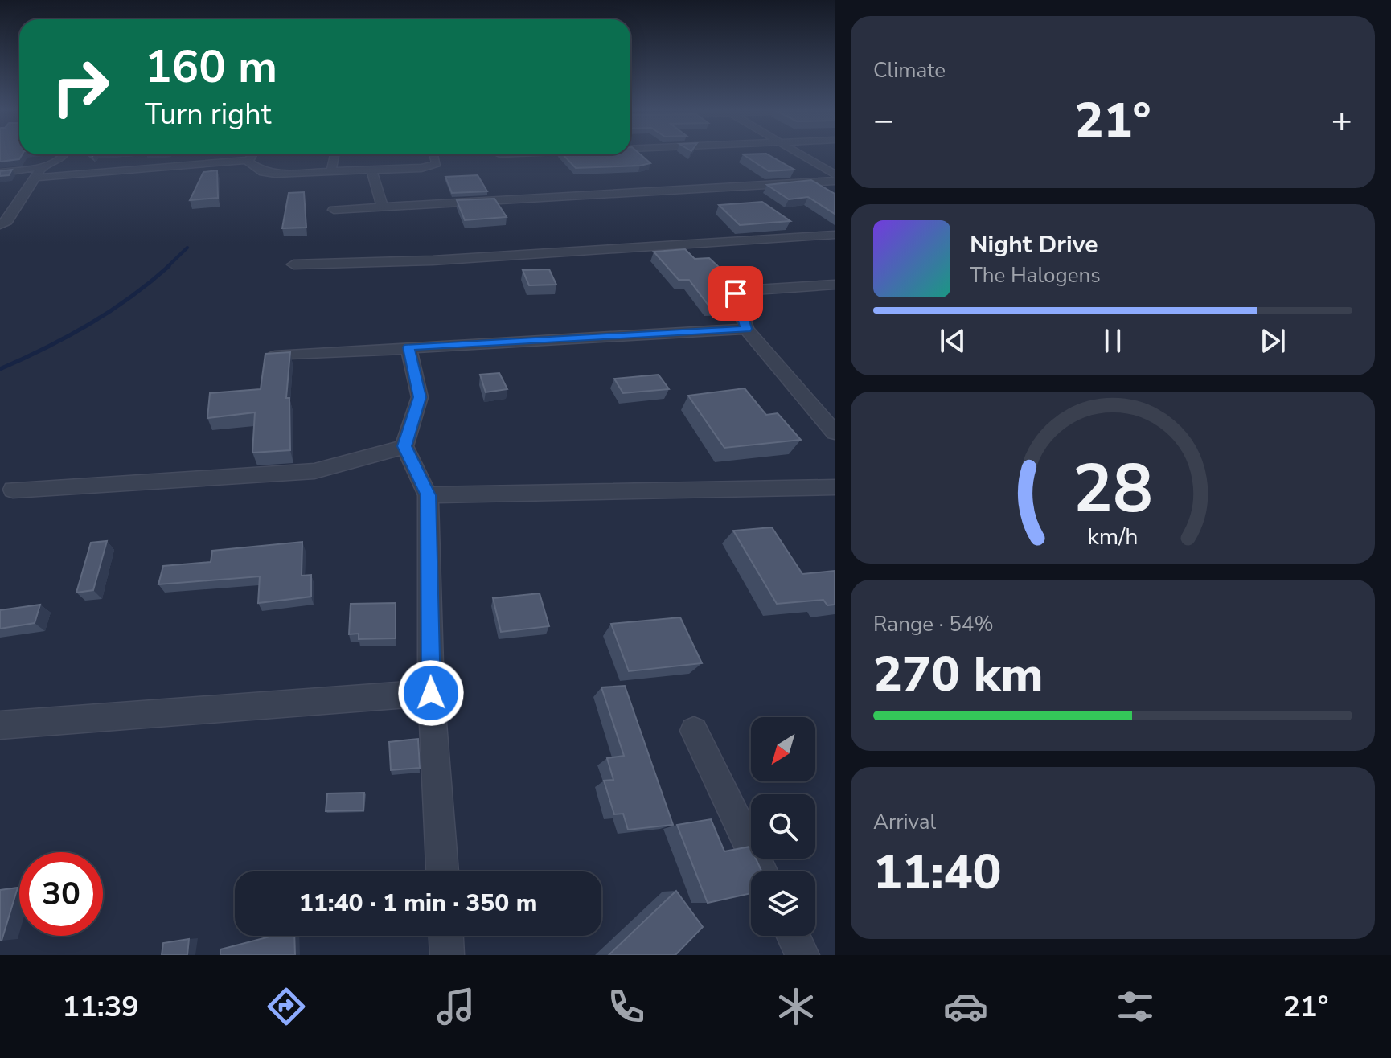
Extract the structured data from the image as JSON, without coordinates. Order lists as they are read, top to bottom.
{
  "north": "bottom left",
  "page": {
    "tile": [
      "Climate",
      ["Range · 54%", "270 km"],
      ["Arrival", "11:40"]
    ],
    "turn": ["160 m", "Turn right"],
    "heat": ["−", "21°", "+"],
    "song": ["Night Drive", "The Halogens"],
    "limit": "30",
    "trip": "11:40 · 1 min · 350 m",
    "tabs": ["11:39", "21°"],
    "gauge": ["28", "km/h"]
  }
}
